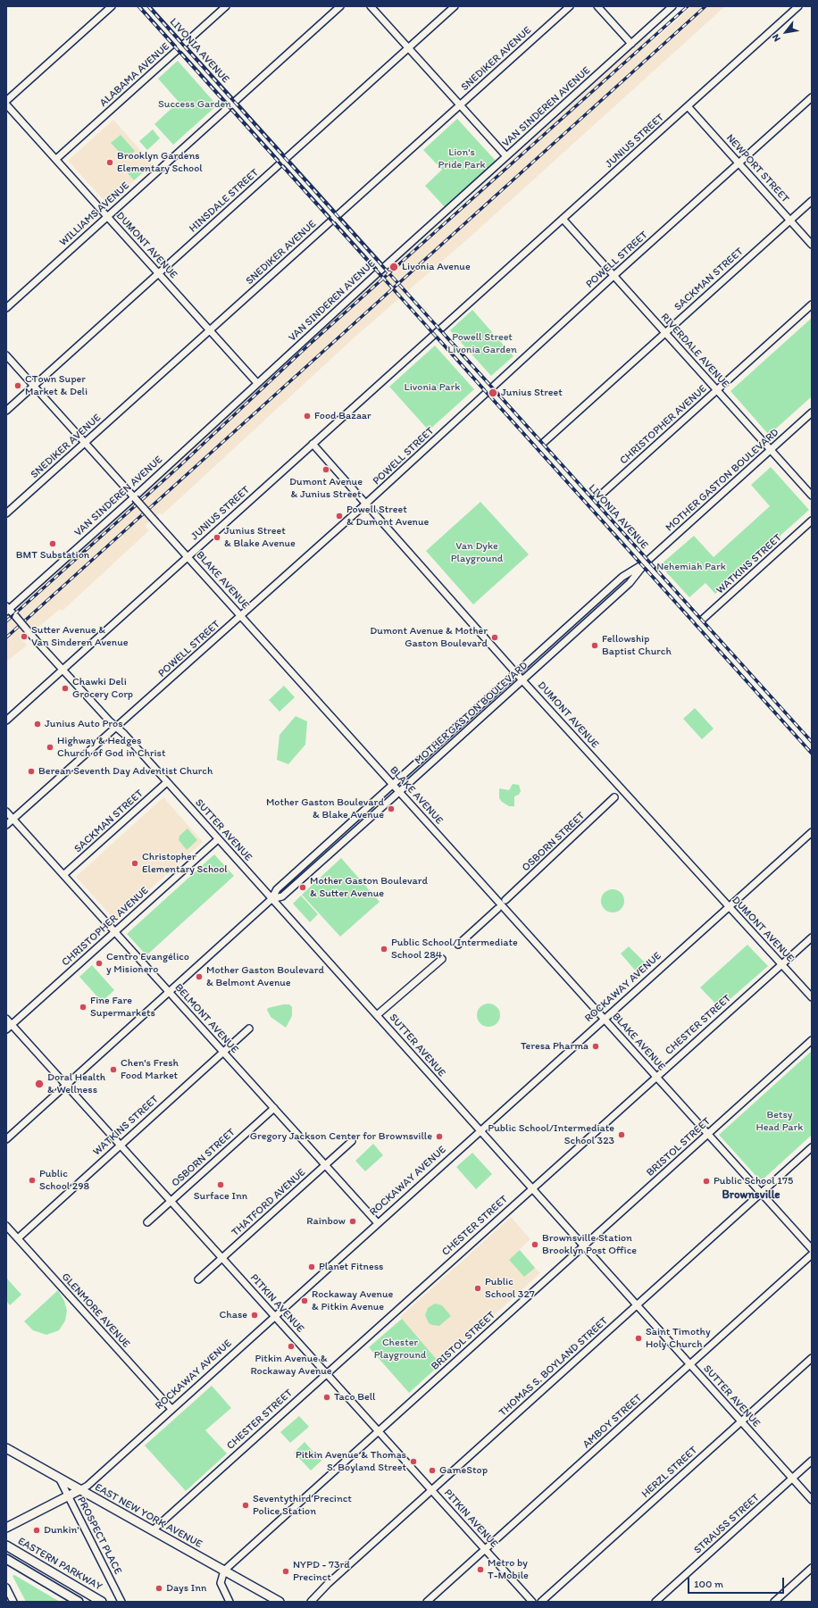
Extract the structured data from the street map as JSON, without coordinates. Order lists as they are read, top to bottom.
{
  "streets": {
    "main road": ["ROCKAWAY AVENUE", "EAST NEW YORK AVENUE", "EASTERN PARKWAY"],
    "street": [
      "LIVONIA AVENUE",
      "SNEDIKER AVENUE",
      "ALABAMA AVENUE",
      "VAN SINDEREN AVENUE",
      "JUNIUS STREET",
      "NEWPORT STREET",
      "HINSDALE STREET",
      "WILLIAMS AVENUE",
      "DUMONT AVENUE",
      "POWELL STREET",
      "SACKMAN STREET",
      "RIVERDALE AVENUE",
      "CHRISTOPHER AVENUE",
      "MOTHER GASTON BOULEVARD",
      "WATKINS STREET",
      "BLAKE AVENUE",
      "SUTTER AVENUE",
      "OSBORN STREET",
      "BELMONT AVENUE",
      "CHESTER STREET",
      "BRISTOL STREET",
      "THATFORD AVENUE",
      "PITKIN AVENUE",
      "GLENMORE AVENUE",
      "THOMAS S. BOYLAND STREET",
      "AMBOY STREET",
      "HERZL STREET",
      "STRAUSS STREET",
      "PROSPECT PLACE"
    ]
  },
  "crossings": [
    ["LIVONIA AVENUE", "SNEDIKER AVENUE"],
    ["LIVONIA AVENUE", "ALABAMA AVENUE"],
    ["LIVONIA AVENUE", "VAN SINDEREN AVENUE"],
    ["LIVONIA AVENUE", "JUNIUS STREET"],
    ["LIVONIA AVENUE", "HINSDALE STREET"],
    ["LIVONIA AVENUE", "WILLIAMS AVENUE"],
    ["LIVONIA AVENUE", "POWELL STREET"],
    ["LIVONIA AVENUE", "SACKMAN STREET"],
    ["LIVONIA AVENUE", "CHRISTOPHER AVENUE"],
    ["LIVONIA AVENUE", "MOTHER GASTON BOULEVARD"],
    ["LIVONIA AVENUE", "WATKINS STREET"],
    ["SNEDIKER AVENUE", "DUMONT AVENUE"],
    ["SNEDIKER AVENUE", "BLAKE AVENUE"],
    ["ALABAMA AVENUE", "DUMONT AVENUE"],
    ["VAN SINDEREN AVENUE", "DUMONT AVENUE"],
    ["VAN SINDEREN AVENUE", "BLAKE AVENUE"],
    ["VAN SINDEREN AVENUE", "SUTTER AVENUE"],
    ["JUNIUS STREET", "NEWPORT STREET"],
    ["JUNIUS STREET", "DUMONT AVENUE"],
    ["JUNIUS STREET", "RIVERDALE AVENUE"],
    ["JUNIUS STREET", "BLAKE AVENUE"],
    ["JUNIUS STREET", "SUTTER AVENUE"],
    ["NEWPORT STREET", "POWELL STREET"],
    ["NEWPORT STREET", "SACKMAN STREET"],
    ["HINSDALE STREET", "DUMONT AVENUE"],
    ["HINSDALE STREET", "BLAKE AVENUE"],
    ["WILLIAMS AVENUE", "DUMONT AVENUE"],
    ["DUMONT AVENUE", "POWELL STREET"],
    ["DUMONT AVENUE", "MOTHER GASTON BOULEVARD"],
    ["DUMONT AVENUE", "ROCKAWAY AVENUE"],
    ["DUMONT AVENUE", "CHESTER STREET"],
    ["POWELL STREET", "RIVERDALE AVENUE"],
    ["POWELL STREET", "BLAKE AVENUE"],
    ["POWELL STREET", "SUTTER AVENUE"],
    ["POWELL STREET", "BELMONT AVENUE"],
    ["SACKMAN STREET", "RIVERDALE AVENUE"],
    ["SACKMAN STREET", "SUTTER AVENUE"],
    ["SACKMAN STREET", "BELMONT AVENUE"],
    ["RIVERDALE AVENUE", "CHRISTOPHER AVENUE"],
    ["RIVERDALE AVENUE", "MOTHER GASTON BOULEVARD"],
    ["CHRISTOPHER AVENUE", "SUTTER AVENUE"],
    ["CHRISTOPHER AVENUE", "BELMONT AVENUE"],
    ["CHRISTOPHER AVENUE", "PITKIN AVENUE"],
    ["MOTHER GASTON BOULEVARD", "BLAKE AVENUE"],
    ["MOTHER GASTON BOULEVARD", "SUTTER AVENUE"],
    ["MOTHER GASTON BOULEVARD", "BELMONT AVENUE"],
    ["MOTHER GASTON BOULEVARD", "PITKIN AVENUE"],
    ["WATKINS STREET", "BELMONT AVENUE"],
    ["WATKINS STREET", "PITKIN AVENUE"],
    ["WATKINS STREET", "GLENMORE AVENUE"],
    ["BLAKE AVENUE", "ROCKAWAY AVENUE"],
    ["BLAKE AVENUE", "CHESTER STREET"],
    ["BLAKE AVENUE", "BRISTOL STREET"],
    ["BLAKE AVENUE", "THOMAS S. BOYLAND STREET"],
    ["SUTTER AVENUE", "ROCKAWAY AVENUE"],
    ["SUTTER AVENUE", "CHESTER STREET"],
    ["SUTTER AVENUE", "BRISTOL STREET"],
    ["SUTTER AVENUE", "THOMAS S. BOYLAND STREET"],
    ["SUTTER AVENUE", "AMBOY STREET"],
    ["SUTTER AVENUE", "HERZL STREET"],
    ["SUTTER AVENUE", "STRAUSS STREET"],
    ["OSBORN STREET", "BELMONT AVENUE"],
    ["OSBORN STREET", "PITKIN AVENUE"],
    ["ROCKAWAY AVENUE", "BELMONT AVENUE"],
    ["ROCKAWAY AVENUE", "PITKIN AVENUE"],
    ["ROCKAWAY AVENUE", "GLENMORE AVENUE"],
    ["ROCKAWAY AVENUE", "EAST NEW YORK AVENUE"],
    ["ROCKAWAY AVENUE", "PROSPECT PLACE"],
    ["BELMONT AVENUE", "THATFORD AVENUE"],
    ["CHESTER STREET", "PITKIN AVENUE"],
    ["CHESTER STREET", "EAST NEW YORK AVENUE"],
    ["BRISTOL STREET", "PITKIN AVENUE"],
    ["BRISTOL STREET", "EAST NEW YORK AVENUE"],
    ["THATFORD AVENUE", "PITKIN AVENUE"],
    ["PITKIN AVENUE", "THOMAS S. BOYLAND STREET"],
    ["PITKIN AVENUE", "AMBOY STREET"],
    ["EAST NEW YORK AVENUE", "PROSPECT PLACE"]
  ],
  "districts": ["Brownsville"],
  "parks": [
    "Success Garden",
    "Lion's Pride Park",
    "Powell Street Livonia Garden",
    "Livonia Park",
    "Van Dyke Playground",
    "Nehemiah Park",
    "Betsy Head Park",
    "Chester Playground"
  ],
  "places": [
    "Brooklyn Gardens Elementary School",
    "Livonia Avenue",
    "CTown Super Market & Deli",
    "Junius Street",
    "Food Bazaar",
    "Dumont Avenue & Junius Street",
    "Powell Street & Dumont Avenue",
    "Junius Street & Blake Avenue",
    "BMT Substation",
    "Sutter Avenue & Van Sinderen Avenue",
    "Dumont Avenue & Mother Gaston Boulevard",
    "Fellowship Baptist Church",
    "Chawki Deli Grocery Corp",
    "Junius Auto Pros",
    "Highway & Hedges Church of God in Christ",
    "Berean Seventh Day Adventist Church",
    "Mother Gaston Boulevard & Blake Avenue",
    "Christopher Elementary School",
    "Mother Gaston Boulevard & Sutter Avenue",
    "Public School/Intermediate School 284",
    "Centro Evangélico y Misionero",
    "Mother Gaston Boulevard & Belmont Avenue",
    "Fine Fare Supermarkets",
    "Teresa Pharma",
    "Chen's Fresh Food Market",
    "Doral Health & Wellness",
    "Public School/Intermediate School 323",
    "Gregory Jackson Center for Brownsville",
    "Public School 298",
    "Public School 175",
    "Surface Inn",
    "Rainbow",
    "Brownsville Station Brooklyn Post Office",
    "Planet Fitness",
    "Public School 327",
    "Rockaway Avenue & Pitkin Avenue",
    "Chase",
    "Saint Timothy Holy Church",
    "Pitkin Avenue & Rockaway Avenue",
    "Taco Bell",
    "Pitkin Avenue & Thomas S. Boyland Street",
    "GameStop",
    "Seventythird Precinct Police Station",
    "Dunkin'",
    "Metro by T-Mobile",
    "NYPD - 73rd Precinct",
    "Days Inn"
  ],
  "scale_bar": "100 m",
  "north": "bottom left"
}
